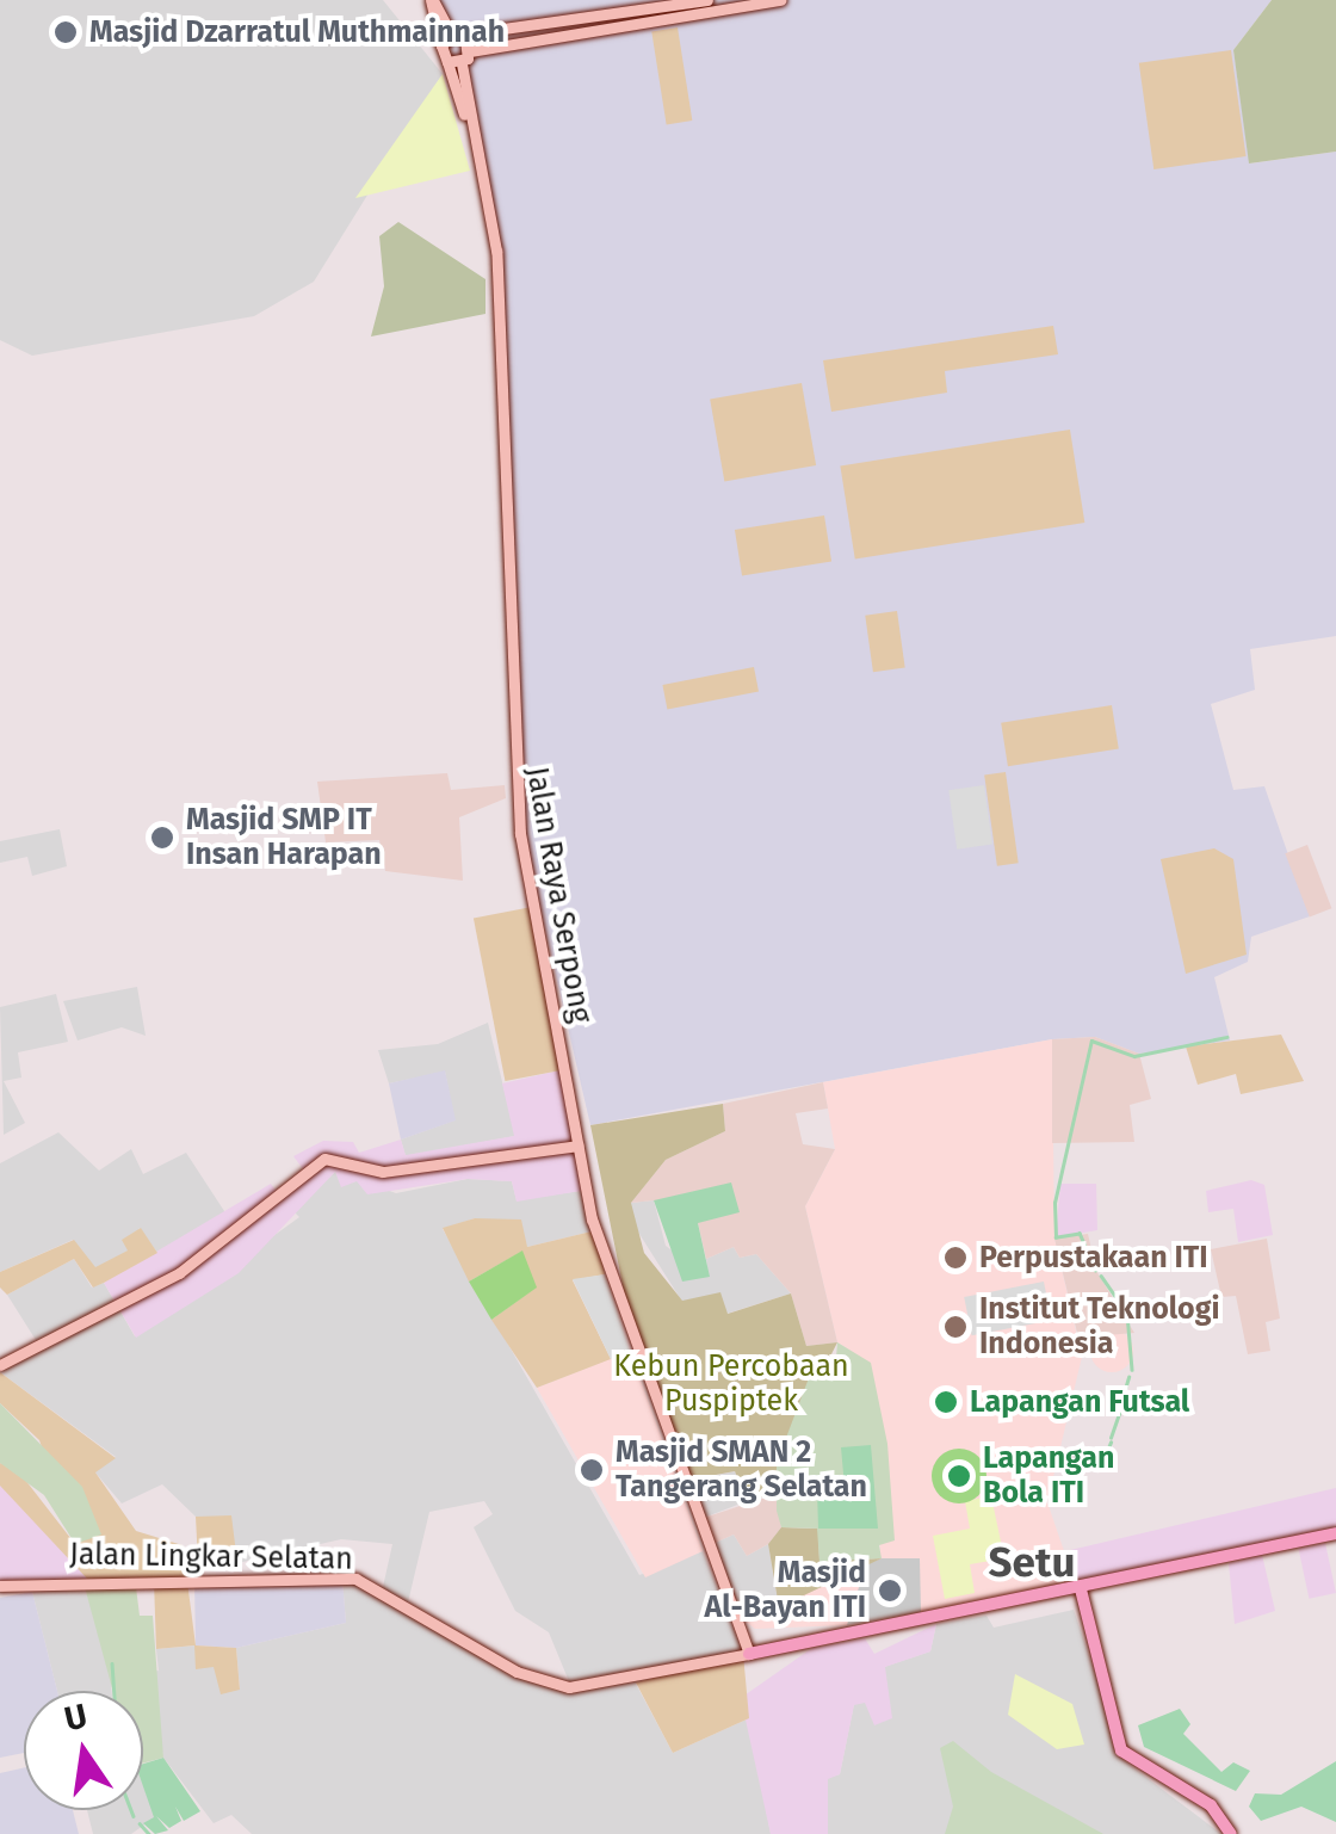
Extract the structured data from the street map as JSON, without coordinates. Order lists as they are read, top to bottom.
{
  "streets": {
    "main road": ["Jalan Raya Serpong", "Jalan Lingkar Selatan"]
  },
  "crossings": [
    ["Jalan Raya Serpong", "Jalan Lingkar Selatan"]
  ],
  "districts": ["Setu"],
  "parks": ["Kebun Percobaan Puspiptek"],
  "places": [
    "Masjid Dzarratul Muthmainnah",
    "Masjid SMP IT Insan Harapan",
    "Perpustakaan ITI",
    "Institut Teknologi Indonesia",
    "Lapangan Futsal",
    "Masjid SMAN 2 Tangerang Selatan",
    "Lapangan Bola ITI",
    "Masjid Al-Bayan ITI"
  ],
  "north": "top"
}
